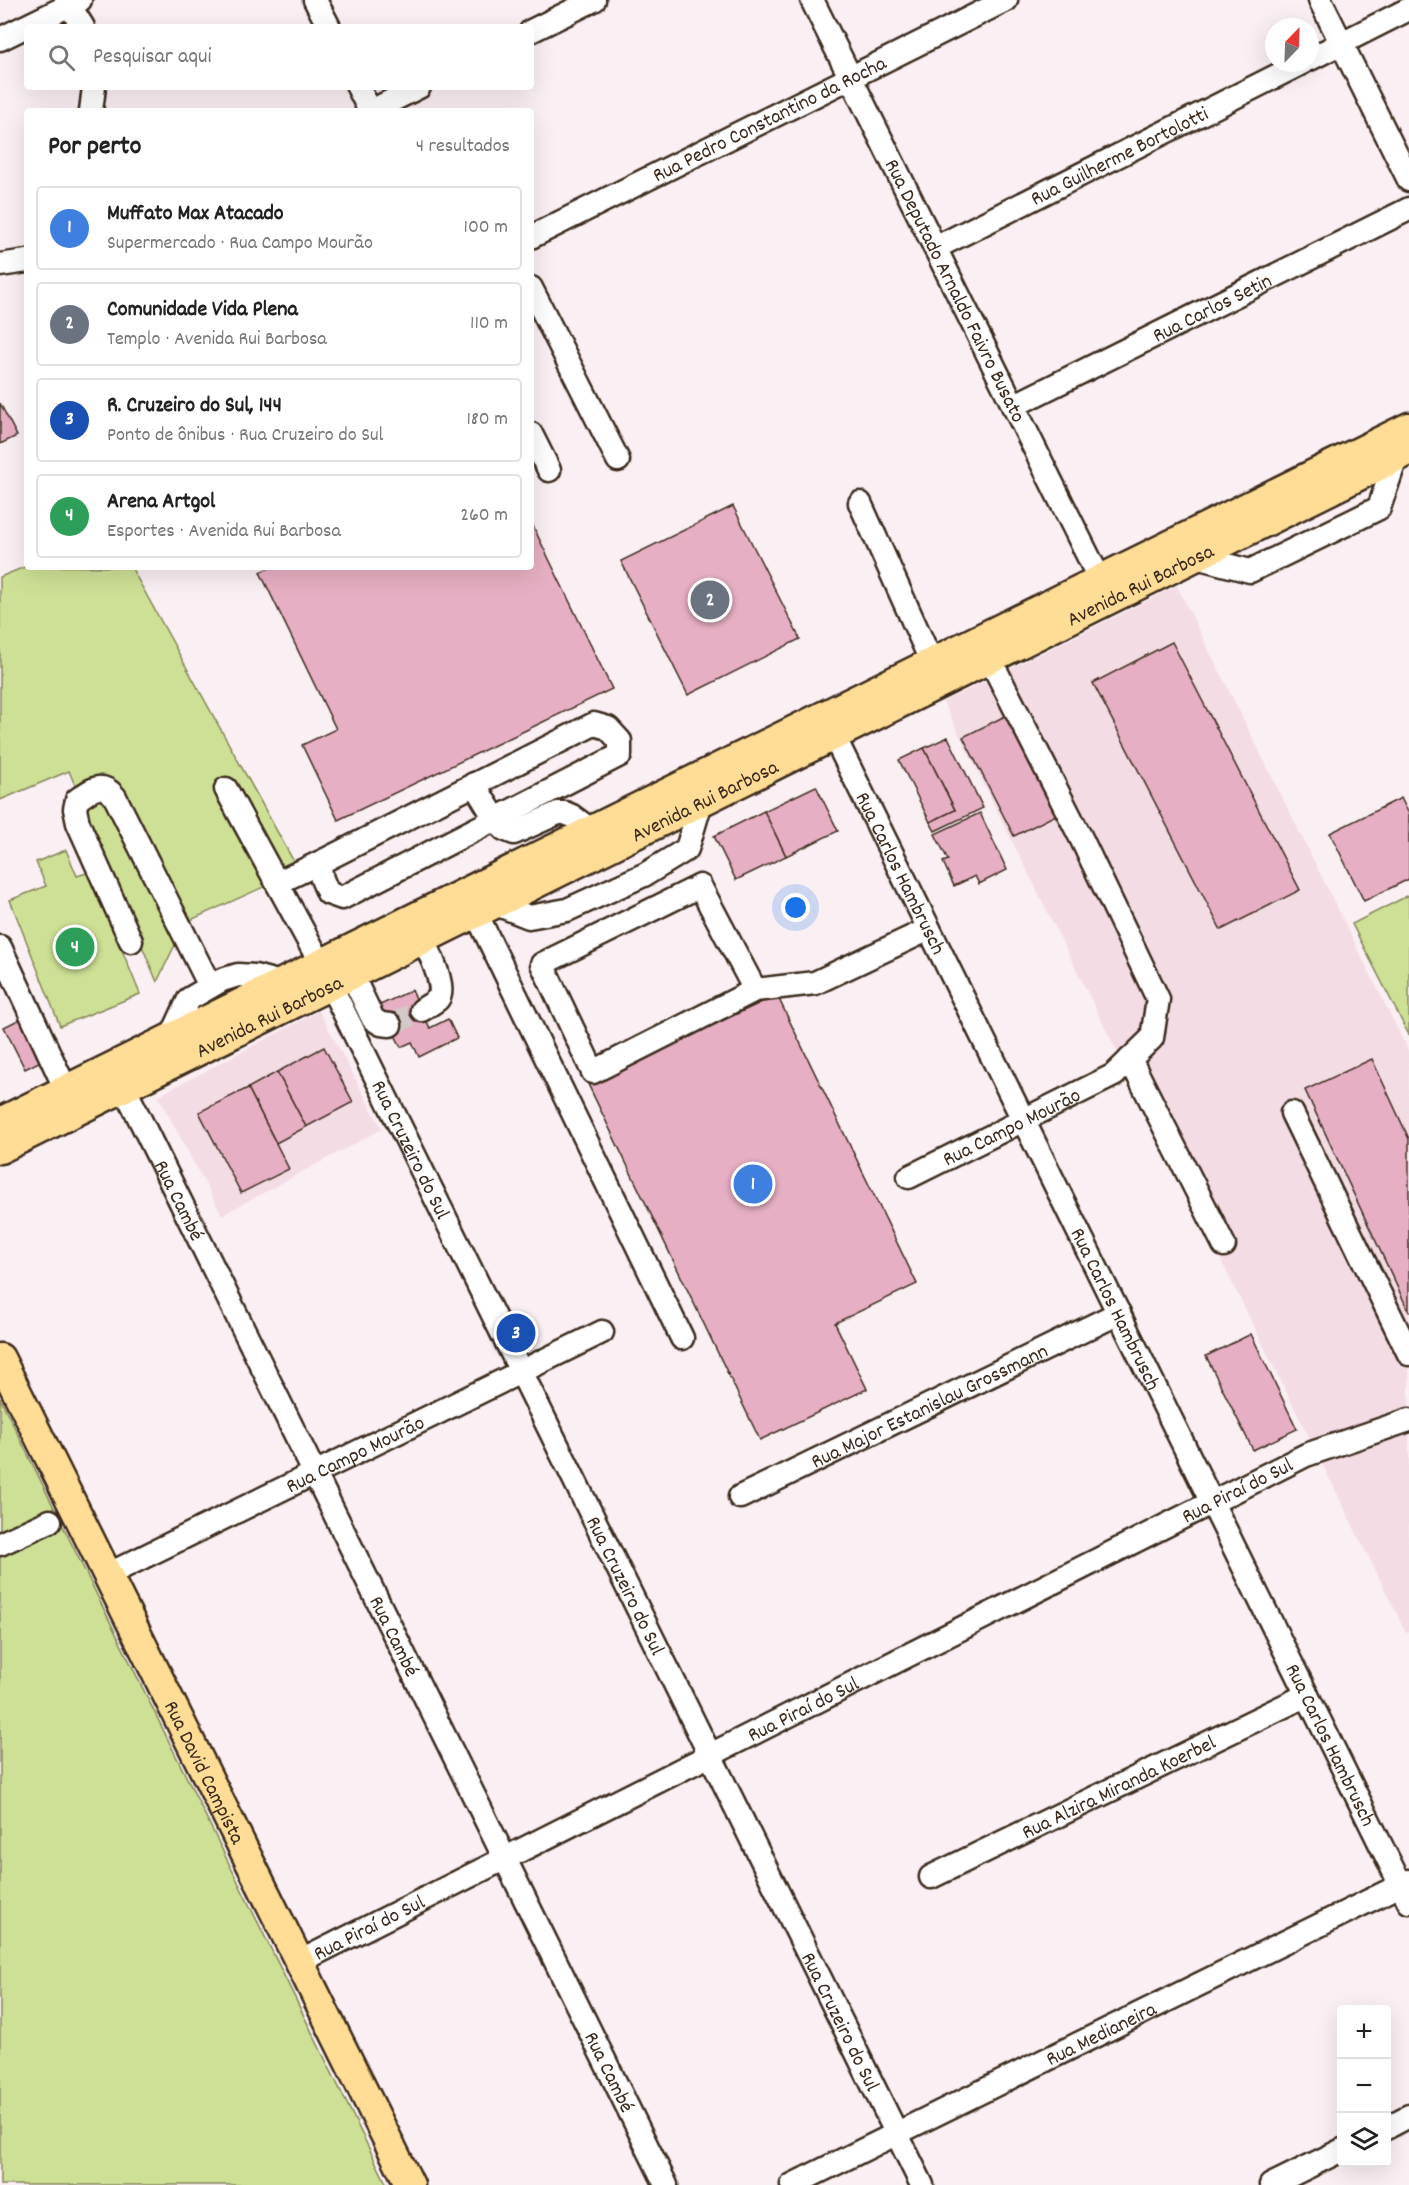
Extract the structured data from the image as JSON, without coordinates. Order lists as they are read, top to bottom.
{
  "streets": {
    "main road": ["Avenida Rui Barbosa", "Rua David Campista"],
    "street": [
      "Rua Pedro Constantino da Rocha",
      "Rua Guilherme Bortolotti",
      "Rua Deputado Arnaldo Faivro Busato",
      "Rua Carlos Setin",
      "Rua Carlos Hambrusch",
      "Rua Campo Mourão",
      "Rua Cruzeiro do Sul",
      "Rua Cambé",
      "Rua Major Estanislau Grossmann",
      "Rua Piraí do Sul",
      "Rua Alzira Miranda Koerbel",
      "Rua Medianeira"
    ]
  },
  "crossings": [
    ["Rua Pedro Constantino da Rocha", "Rua Deputado Arnaldo Faivro Busato"],
    ["Rua Guilherme Bortolotti", "Rua Deputado Arnaldo Faivro Busato"],
    ["Rua Deputado Arnaldo Faivro Busato", "Rua Carlos Setin"],
    ["Rua Deputado Arnaldo Faivro Busato", "Avenida Rui Barbosa"],
    ["Avenida Rui Barbosa", "Rua Carlos Hambrusch"],
    ["Avenida Rui Barbosa", "Rua Campo Mourão"],
    ["Avenida Rui Barbosa", "Rua Cruzeiro do Sul"],
    ["Avenida Rui Barbosa", "Rua Cambé"],
    ["Rua Carlos Hambrusch", "Rua Campo Mourão"],
    ["Rua Carlos Hambrusch", "Rua Major Estanislau Grossmann"],
    ["Rua Carlos Hambrusch", "Rua Piraí do Sul"],
    ["Rua Carlos Hambrusch", "Rua Alzira Miranda Koerbel"],
    ["Rua Carlos Hambrusch", "Rua Medianeira"],
    ["Rua Campo Mourão", "Rua Cruzeiro do Sul"],
    ["Rua Campo Mourão", "Rua Cambé"],
    ["Rua Campo Mourão", "Rua David Campista"],
    ["Rua Cruzeiro do Sul", "Rua Piraí do Sul"],
    ["Rua Cruzeiro do Sul", "Rua Medianeira"],
    ["Rua Cambé", "Rua Piraí do Sul"],
    ["Rua Piraí do Sul", "Rua David Campista"]
  ],
  "north": "top right",
  "page": {
    "search": "Pesquisar aqui",
    "heading": ["Por perto", "4 resultados"],
    "list": [
      {
        "mark": "1",
        "name": "Muffato Max Atacado",
        "note": "Supermercado · Rua Campo Mourão",
        "value": "100 m"
      },
      {
        "mark": "2",
        "name": "Comunidade Vida Plena",
        "note": "Templo · Avenida Rui Barbosa",
        "value": "110 m"
      },
      {
        "mark": "3",
        "name": "R. Cruzeiro do Sul, 144",
        "note": "Ponto de ônibus · Rua Cruzeiro do Sul",
        "value": "180 m"
      },
      {
        "mark": "4",
        "name": "Arena Artgol",
        "note": "Esportes · Avenida Rui Barbosa",
        "value": "260 m"
      }
    ],
    "pins": [
      "2",
      "4",
      "1",
      "3"
    ],
    "map_buttons": ["+", "−"]
  }
}
